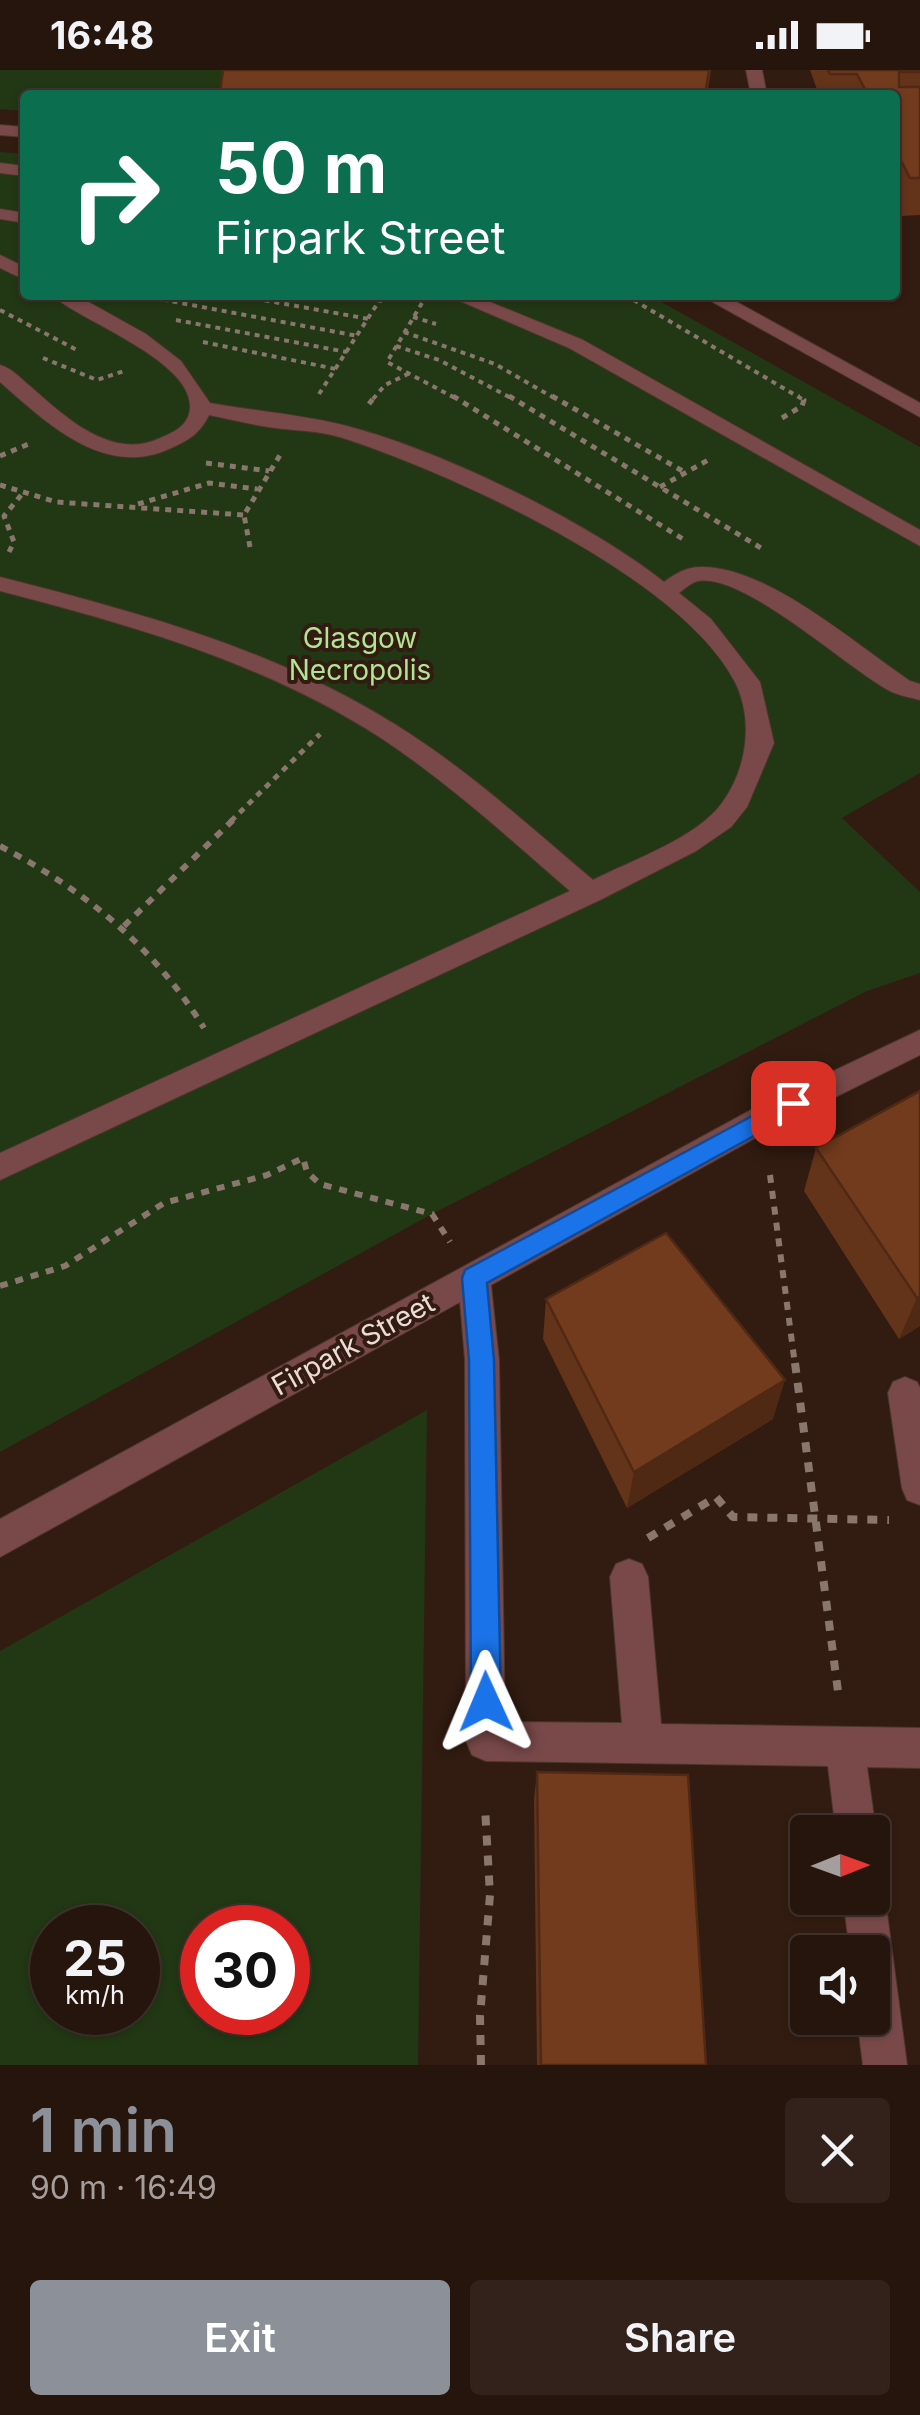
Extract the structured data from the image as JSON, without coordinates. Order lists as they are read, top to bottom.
{
  "streets": {
    "street": ["Firpark Street"]
  },
  "parks": ["Glasgow Necropolis"],
  "north": "right",
  "page": {
    "status": "16:48",
    "turn": ["50 m", "Firpark Street"],
    "speed": "25 km/h",
    "limit": "30",
    "heading": ["1 min", "90 m · 16:49"],
    "buttons": ["Exit", "Share"]
  }
}
